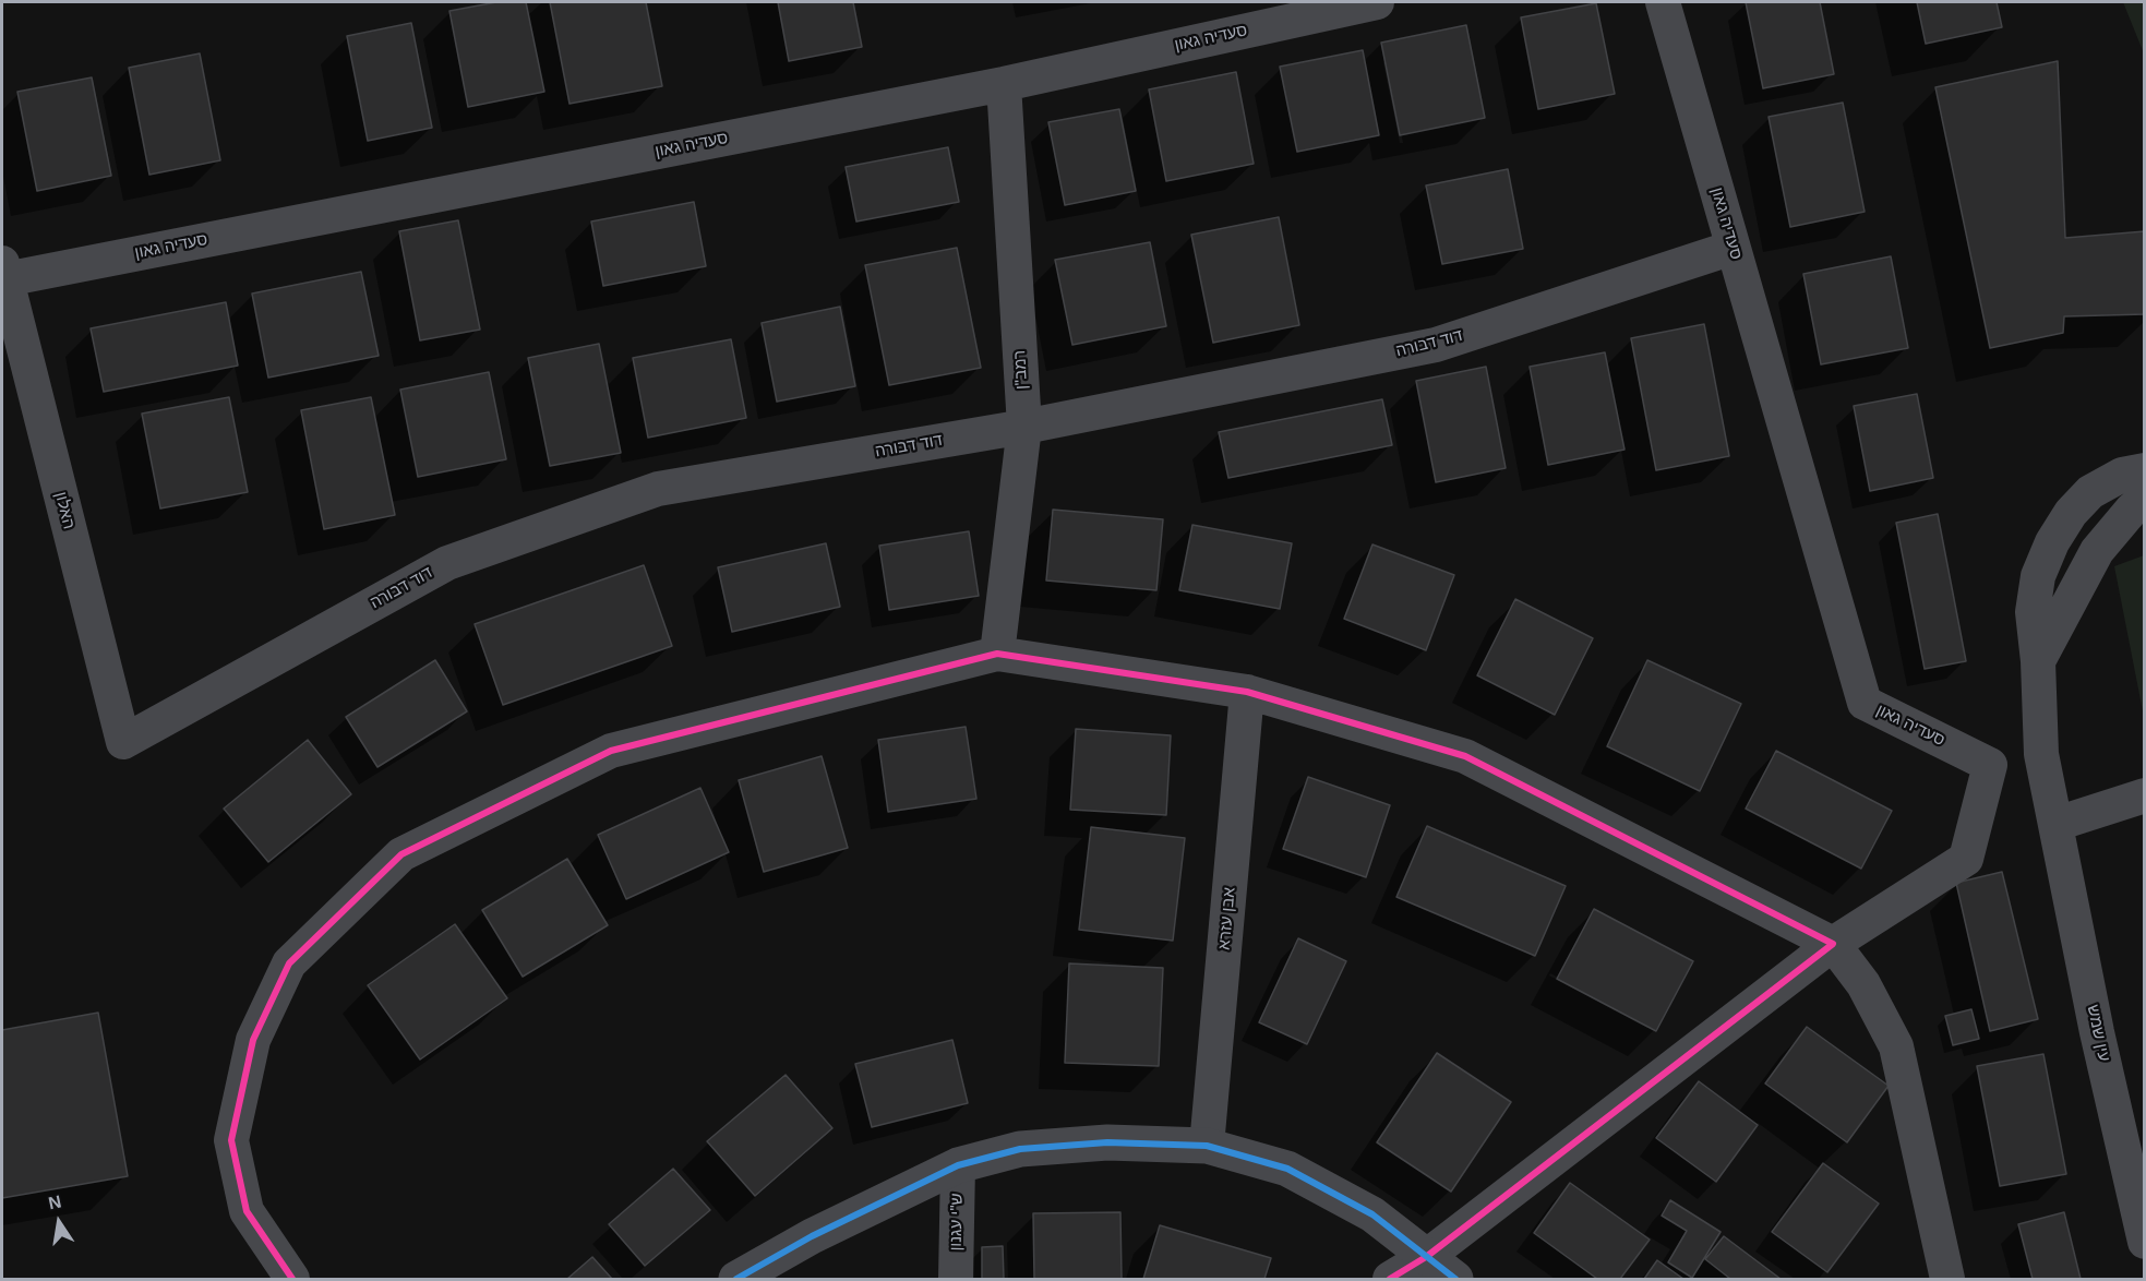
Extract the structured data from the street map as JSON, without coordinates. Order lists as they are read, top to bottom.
{
  "streets": {
    "street": [
      "סעדיה גאון",
      "דוד דבורה",
      "רמב\"ן",
      "האלון",
      "אבן עזרא",
      "עין שמש",
      "ש\"י עגנון"
    ]
  },
  "crossings": [
    ["סעדיה גאון", "דוד דבורה"],
    ["סעדיה גאון", "רמב\"ן"],
    ["סעדיה גאון", "האלון"],
    ["דוד דבורה", "רמב\"ן"],
    ["דוד דבורה", "האלון"]
  ],
  "north": "top"
}
